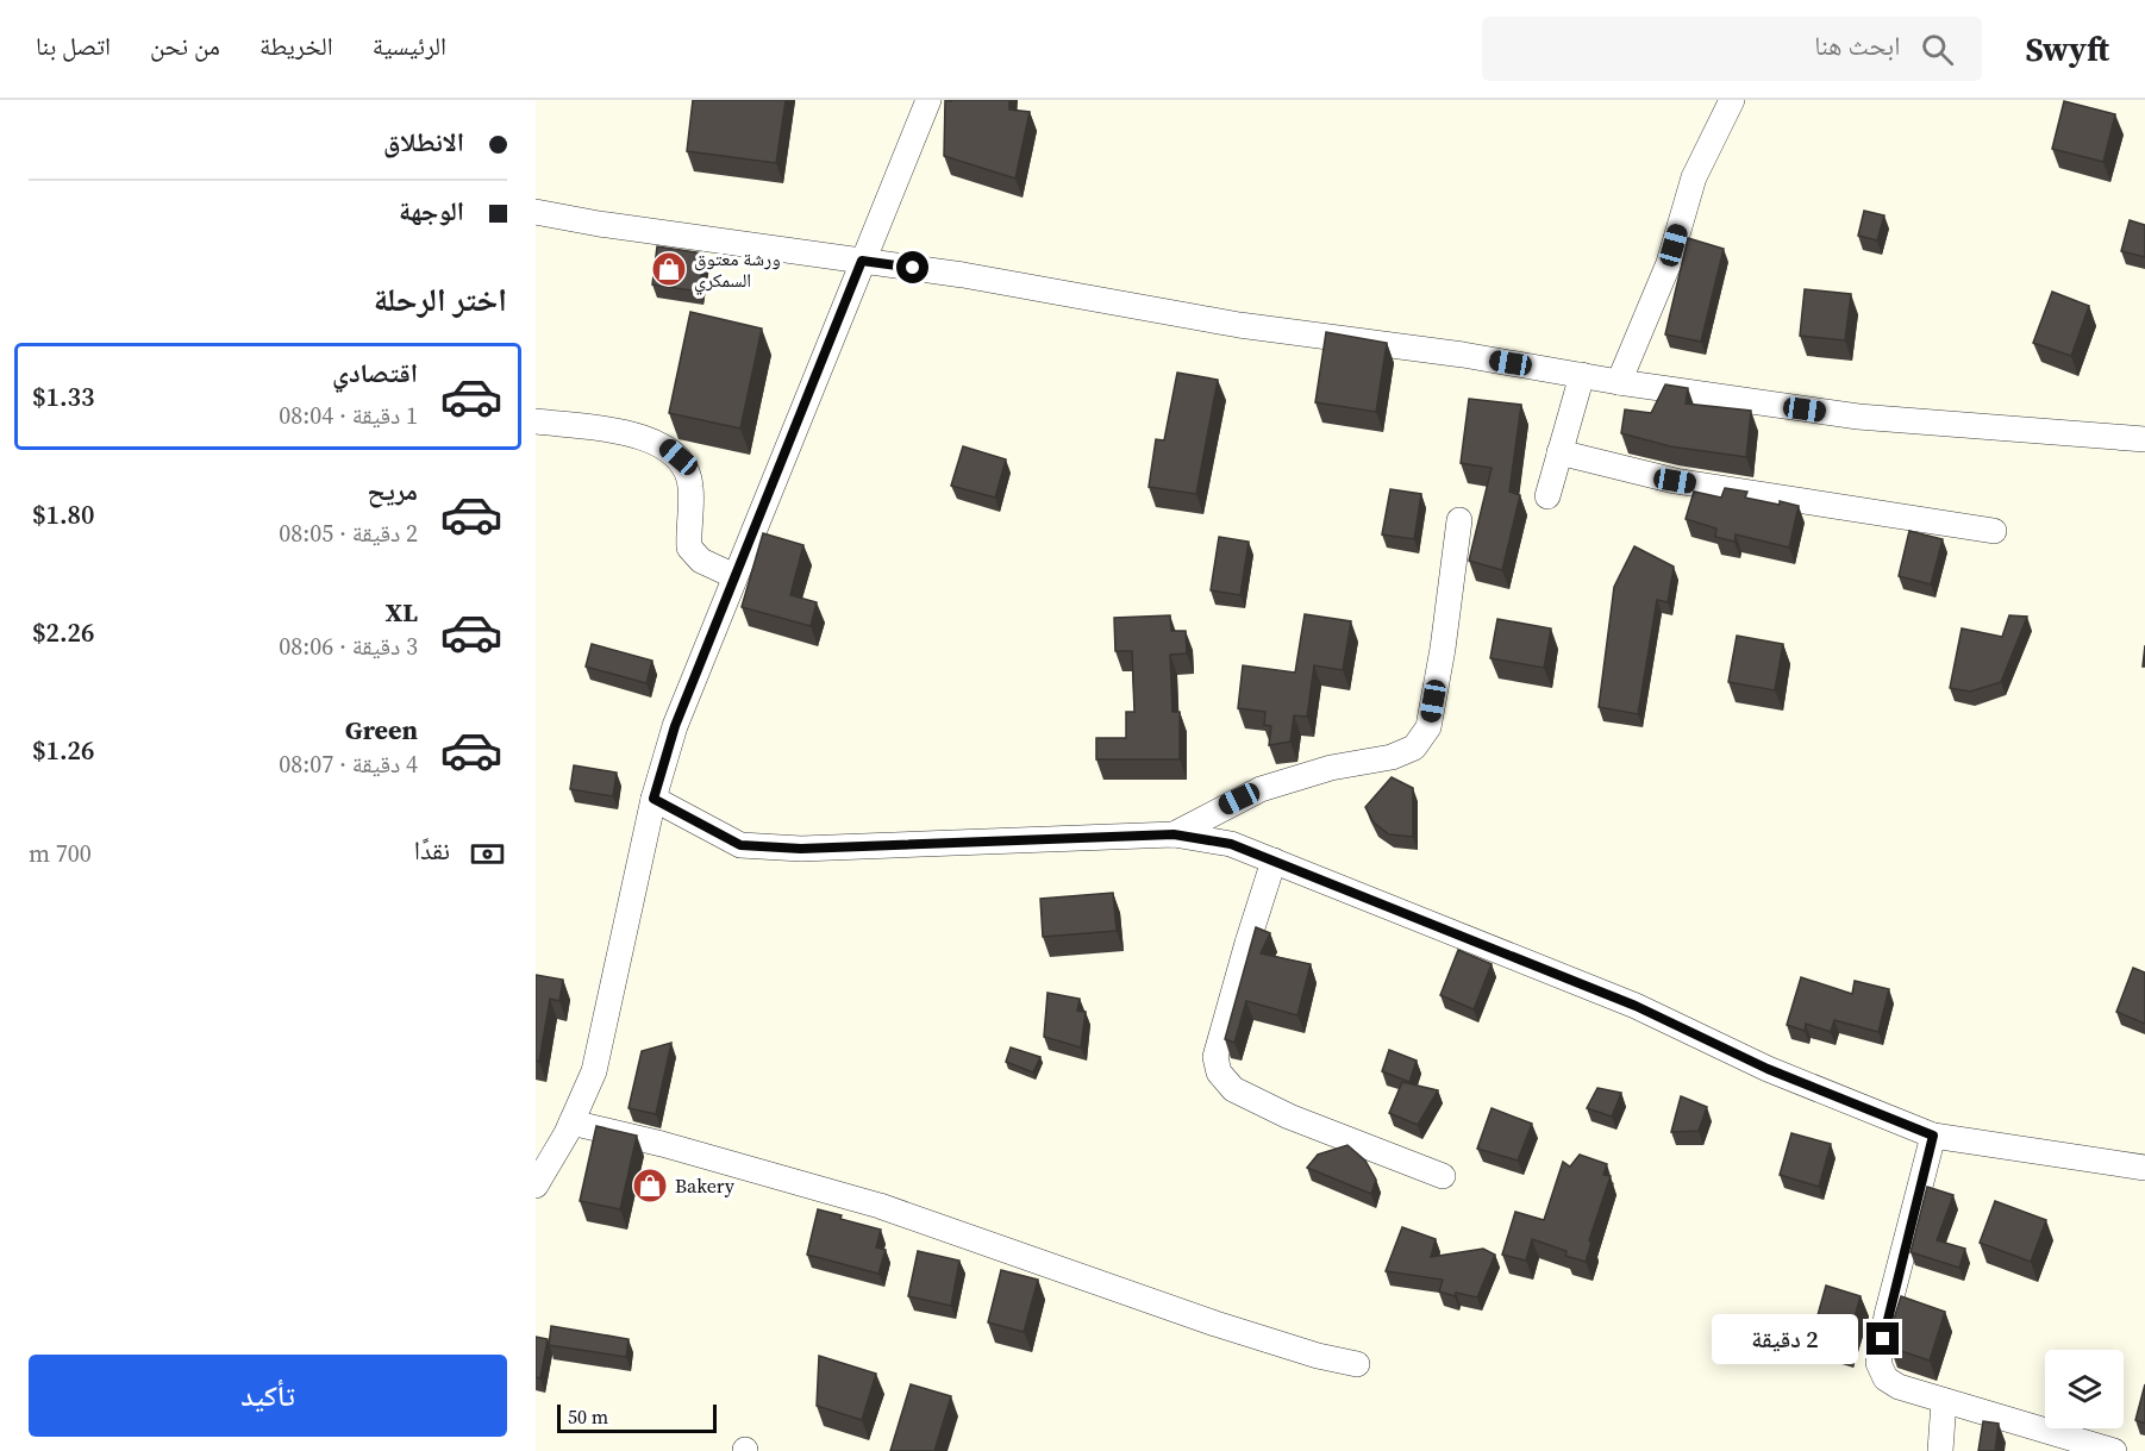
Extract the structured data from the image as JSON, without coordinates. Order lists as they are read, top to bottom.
{
  "places": {
    "shop": ["ورشة معتوق السمكري", "Bakery"]
  },
  "scale_bar": "50 m",
  "page": {
    "header": "Swyft",
    "search": "ابحث هنا",
    "nav": [
      "الرئيسية",
      "الخريطة",
      "من نحن",
      "اتصل بنا"
    ],
    "banner": ["الانطلاق", "الوجهة"],
    "heading": "اختر الرحلة",
    "list": [
      {
        "name": "اقتصادي",
        "note": "1 دقيقة · 08:04",
        "value": "$1.33"
      },
      {
        "name": "مريح",
        "note": "2 دقيقة · 08:05",
        "value": "$1.80"
      },
      {
        "name": "XL",
        "note": "3 دقيقة · 08:06",
        "value": "$2.26"
      },
      {
        "name": "Green",
        "note": "4 دقيقة · 08:07",
        "value": "$1.26"
      }
    ],
    "pay": ["نقدًا", "700 m"],
    "bubble": "2 دقيقة",
    "buttons": "تأكيد",
    "scale": "50 m"
  }
}
